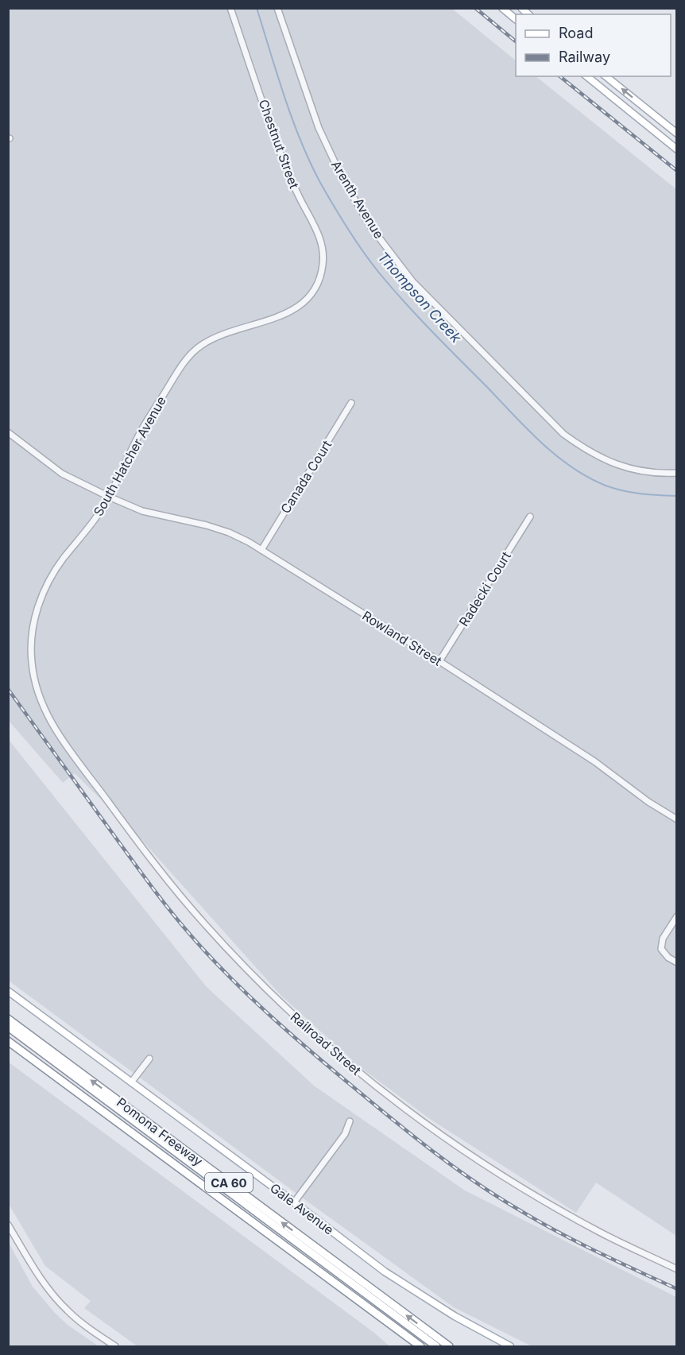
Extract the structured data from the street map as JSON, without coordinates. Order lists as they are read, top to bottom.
{
  "streets": {
    "highway": ["Pomona Freeway", "CA 60"],
    "main road": ["Gale Avenue"],
    "street": [
      "Chestnut Street",
      "Arenth Avenue",
      "South Hatcher Avenue",
      "Canada Court",
      "Radecki Court",
      "Rowland Street",
      "Railroad Street"
    ]
  },
  "crossings": [
    ["Chestnut Street", "South Hatcher Avenue"],
    ["South Hatcher Avenue", "Rowland Street"],
    ["South Hatcher Avenue", "Railroad Street"],
    ["Canada Court", "Rowland Street"],
    ["Radecki Court", "Rowland Street"]
  ],
  "water": ["Thompson Creek"],
  "legend": ["Road", "Railway"]
}
